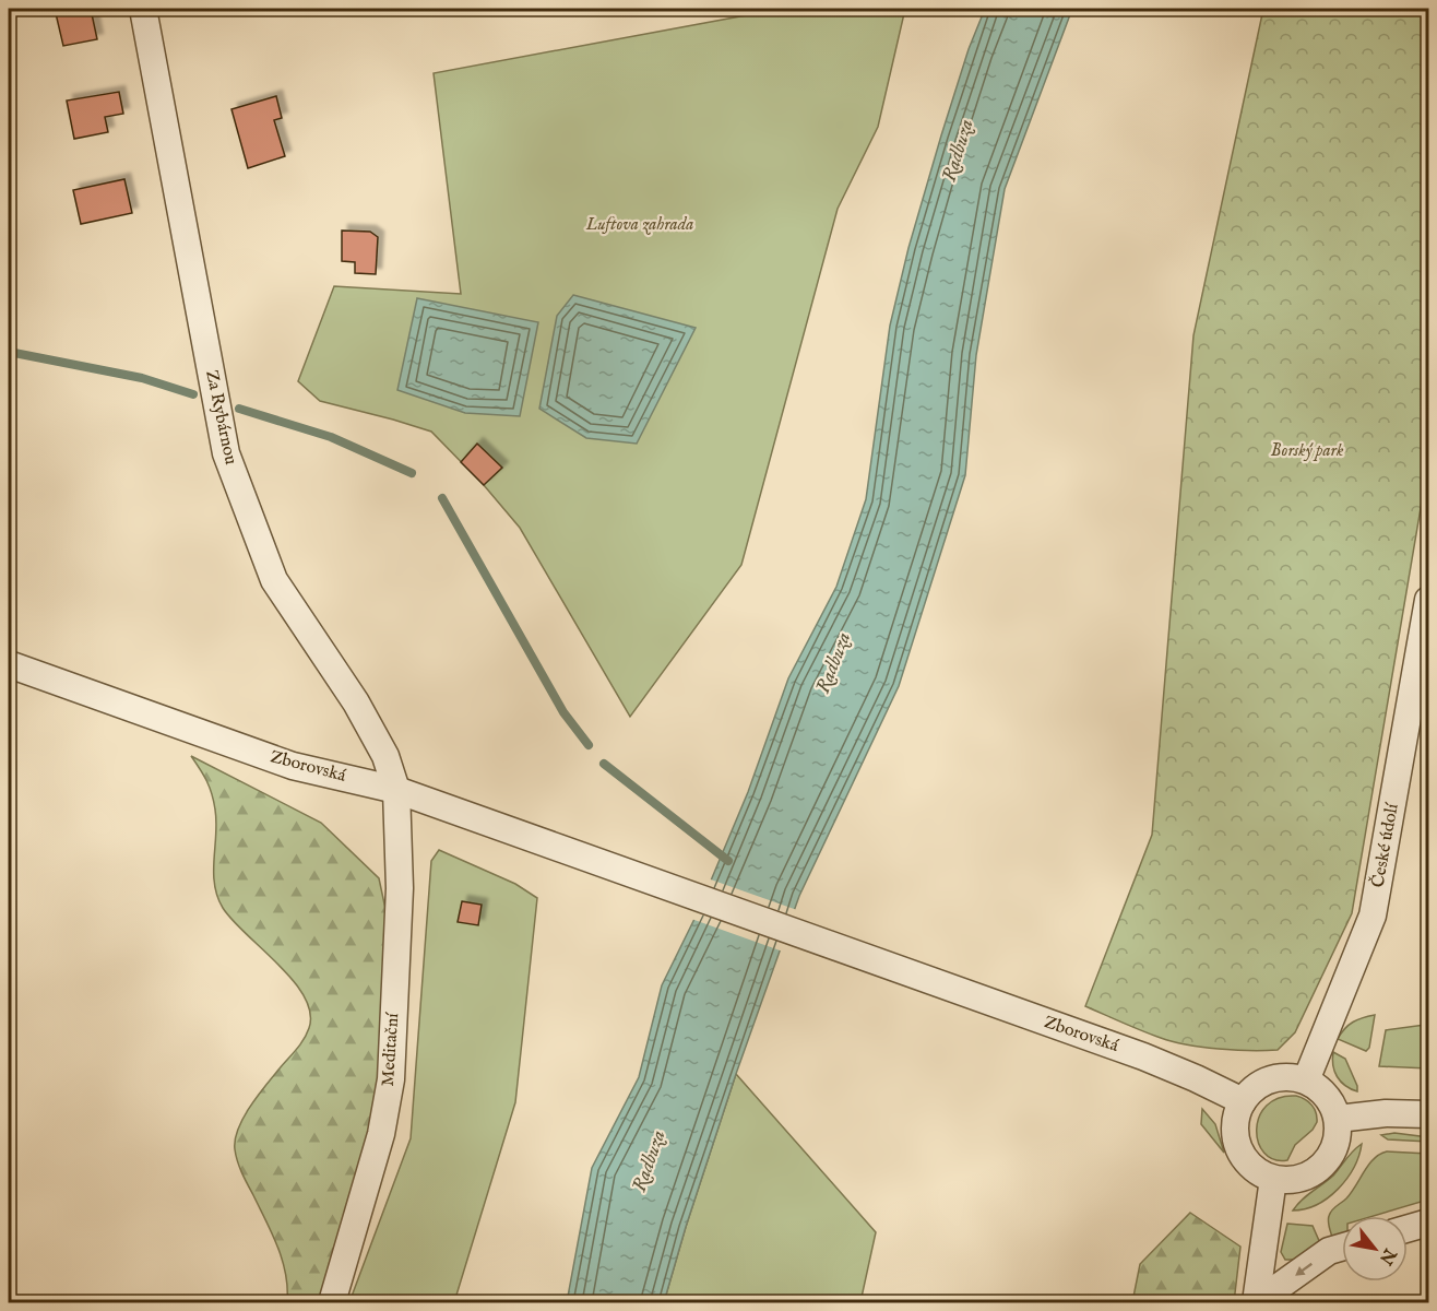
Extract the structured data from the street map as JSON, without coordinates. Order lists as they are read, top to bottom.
{
  "streets": {
    "street": [
      "Za Rybárnou",
      "Zborovská",
      "České údolí",
      "Meditační"
    ]
  },
  "crossings": [
    ["Za Rybárnou", "Zborovská"],
    ["Za Rybárnou", "Meditační"],
    ["Zborovská", "České údolí"],
    ["Zborovská", "Meditační"]
  ],
  "water": ["Radbuza"],
  "parks": ["Luftova zahrada", "Borský park"],
  "north": "bottom right"
}
